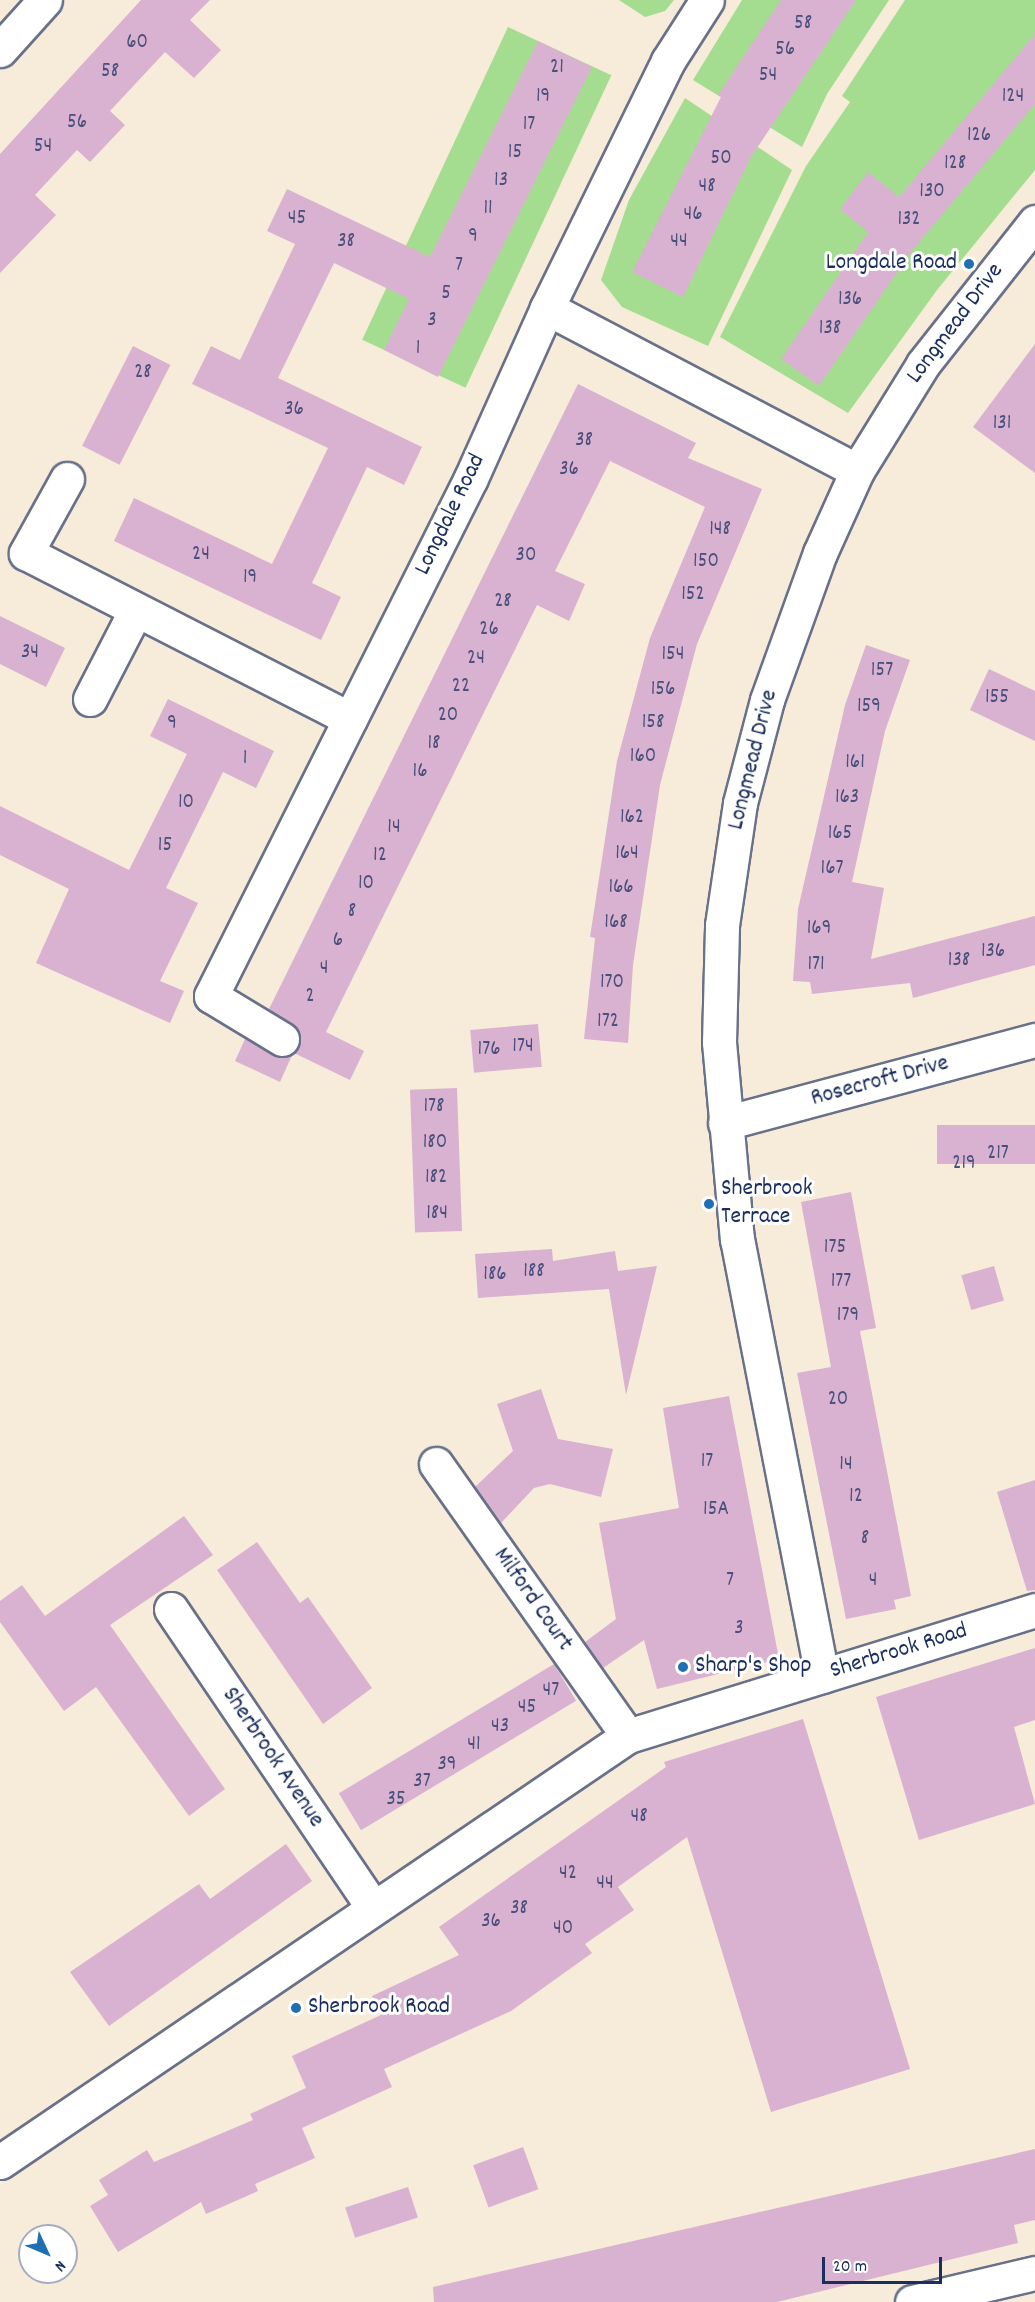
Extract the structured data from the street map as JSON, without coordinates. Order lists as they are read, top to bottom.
{
  "streets": {
    "street": [
      "Longmead Drive",
      "Longdale Road",
      "Rosecroft Drive",
      "Milford Court",
      "Sherbrook Road",
      "Sherbrook Avenue"
    ]
  },
  "crossings": [
    ["Longmead Drive", "Rosecroft Drive"],
    ["Longmead Drive", "Sherbrook Road"],
    ["Milford Court", "Sherbrook Road"],
    ["Sherbrook Road", "Sherbrook Avenue"]
  ],
  "places": [
    "Longdale Road",
    "Sherbrook Terrace",
    "Sharp's Shop",
    "Sherbrook Road"
  ],
  "house_numbers": [
    "58",
    "60",
    "56",
    "21",
    "58",
    "54",
    "19",
    "124",
    "56",
    "17",
    "126",
    "54",
    "15",
    "50",
    "128",
    "13",
    "48",
    "130",
    "11",
    "46",
    "45",
    "132",
    "9",
    "38",
    "44",
    "7",
    "5",
    "136",
    "3",
    "138",
    "1",
    "28",
    "36",
    "131",
    "38",
    "36",
    "148",
    "24",
    "30",
    "150",
    "19",
    "152",
    "28",
    "26",
    "34",
    "154",
    "24",
    "157",
    "22",
    "156",
    "155",
    "159",
    "20",
    "158",
    "9",
    "18",
    "160",
    "1",
    "161",
    "16",
    "163",
    "10",
    "162",
    "14",
    "165",
    "15",
    "164",
    "12",
    "167",
    "10",
    "166",
    "8",
    "168",
    "169",
    "6",
    "136",
    "138",
    "171",
    "4",
    "170",
    "2",
    "172",
    "174",
    "176",
    "178",
    "180",
    "217",
    "219",
    "182",
    "184",
    "175",
    "188",
    "186",
    "177",
    "179",
    "20",
    "17",
    "14",
    "12",
    "15A",
    "8",
    "7",
    "4",
    "3",
    "47",
    "45",
    "43",
    "41",
    "39",
    "37",
    "35",
    "48",
    "42",
    "44",
    "38",
    "36",
    "40"
  ],
  "scale_bar": "20 m",
  "north": "bottom right"
}
